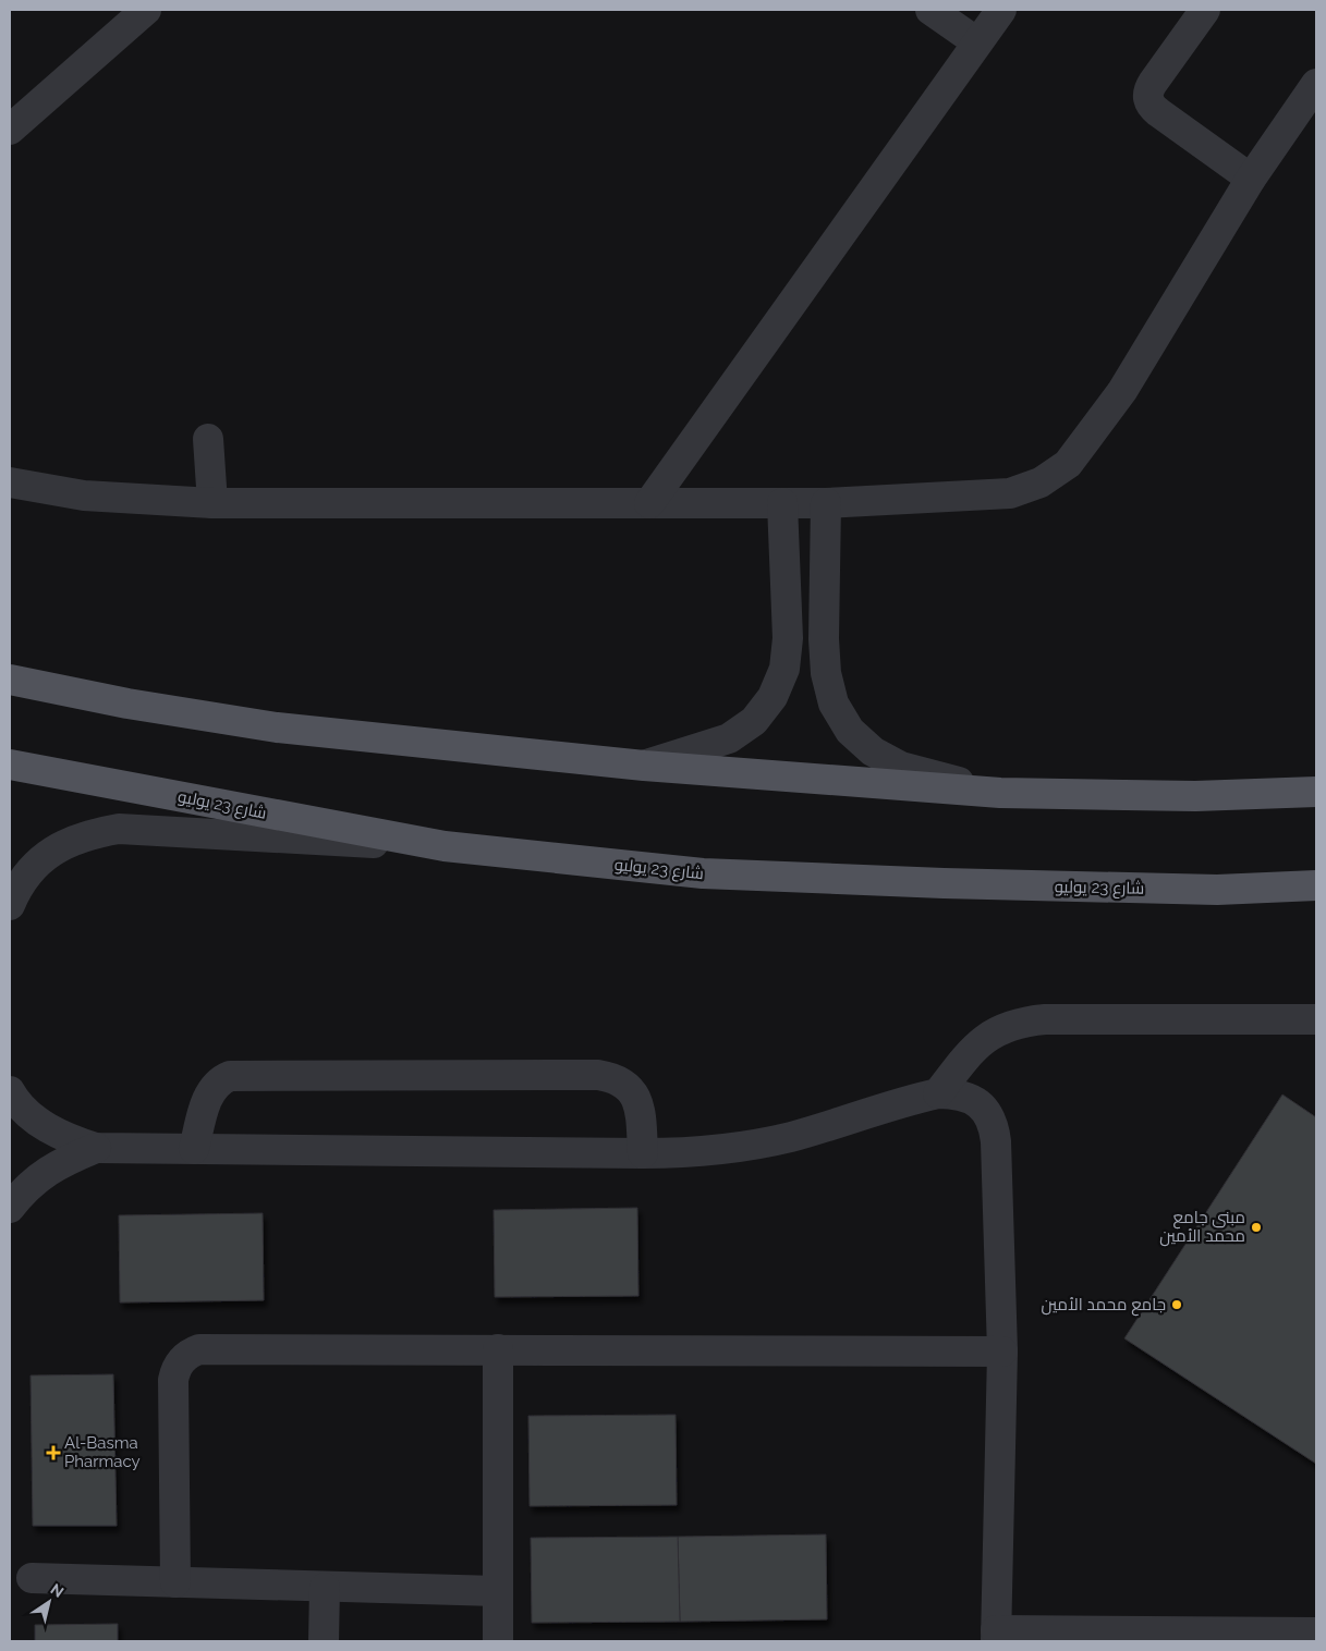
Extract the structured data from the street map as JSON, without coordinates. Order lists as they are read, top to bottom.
{
  "streets": {
    "main road": ["شارع 23 يوليو"]
  },
  "places": {
    "other": ["مبنى جامع محمد الأمين", "جامع محمد الأمين"],
    "health": ["Al-Basma Pharmacy"]
  },
  "north": "top right"
}
